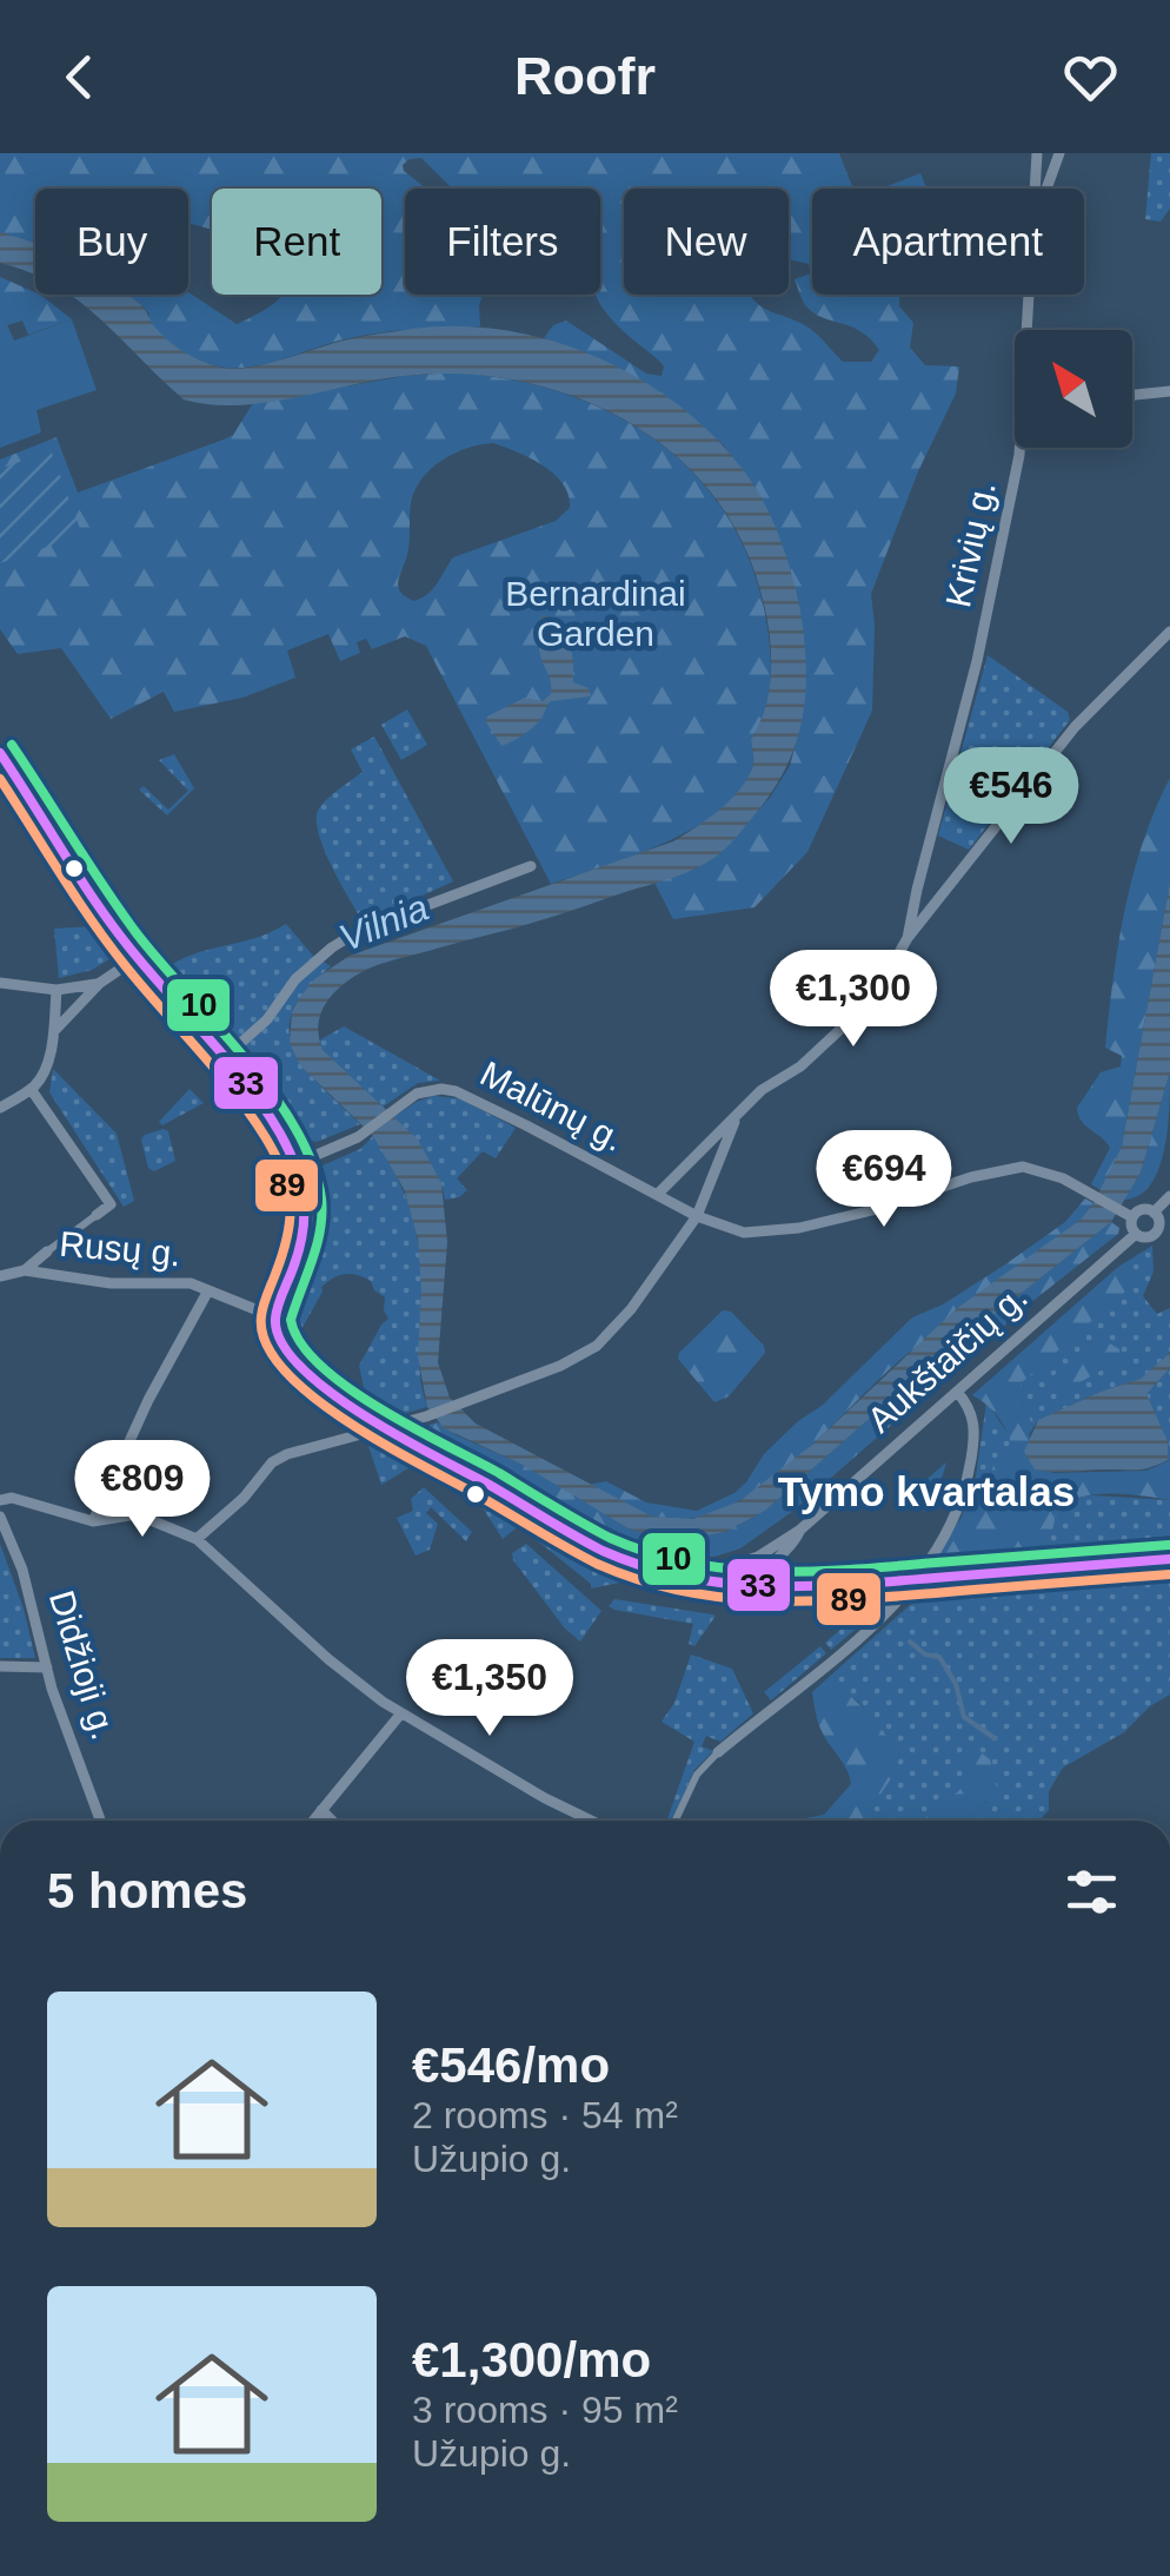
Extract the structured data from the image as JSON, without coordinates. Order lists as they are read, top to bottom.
{
  "streets": {
    "street": [
      "Krivių g.",
      "Malūnų g.",
      "Rusų g.",
      "Aukštaičių g.",
      "Didžioji g."
    ]
  },
  "crossings": [
    ["Malūnų g.", "Aukštaičių g."]
  ],
  "districts": ["Tymo kvartalas"],
  "water": ["Vilnia"],
  "parks": ["Bernardinai Garden"],
  "lines": ["transit line 10", "transit line 33", "transit line 89"],
  "north": "top left",
  "page": {
    "header": "Roofr",
    "chip": [
      "Buy",
      "Rent",
      "Filters",
      "New",
      "Apartment"
    ],
    "price": [
      "€546",
      "€1,300",
      "€694",
      "€809",
      "€1,350"
    ],
    "heading": "5 homes",
    "list": [
      {
        "name": "€546/mo",
        "note": "2 rooms · 54 m² · Užupio g."
      },
      {
        "name": "€1,300/mo",
        "note": "3 rooms · 95 m² · Užupio g."
      }
    ]
  }
}
